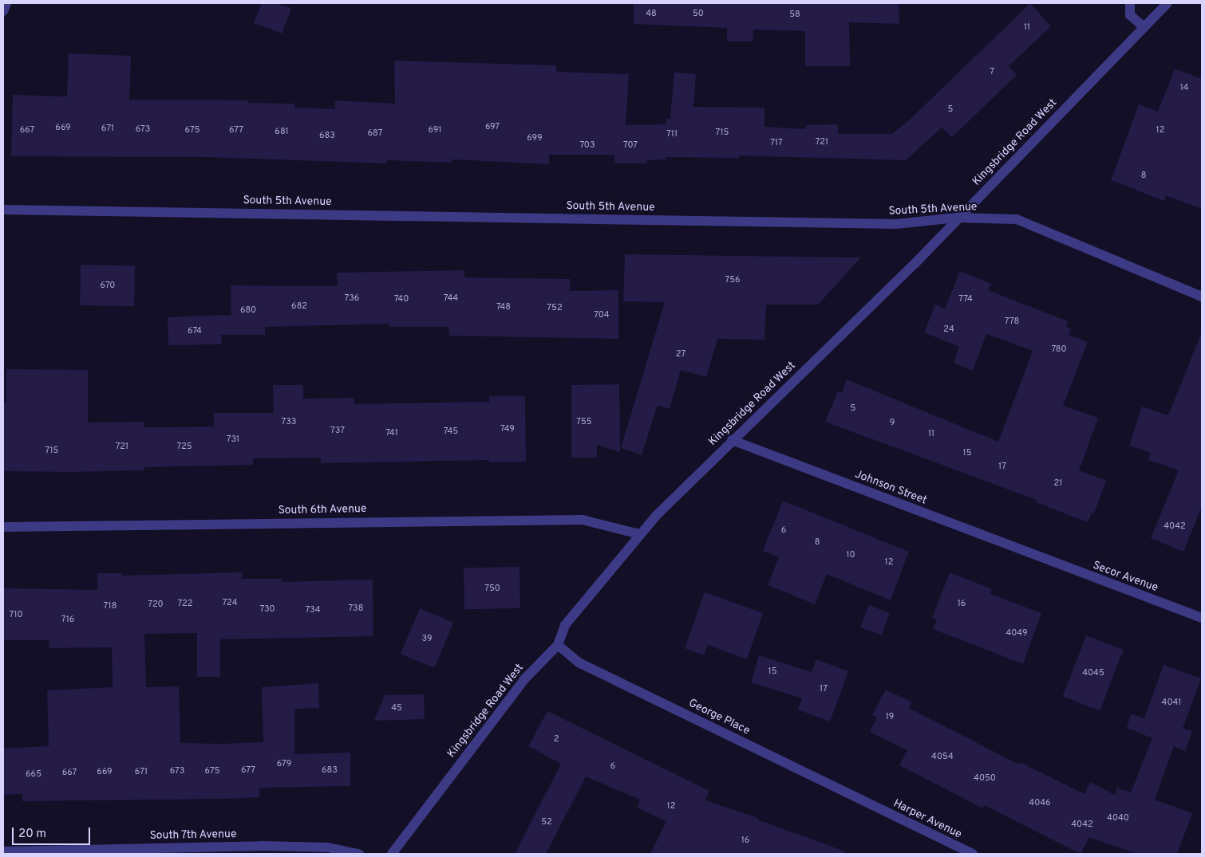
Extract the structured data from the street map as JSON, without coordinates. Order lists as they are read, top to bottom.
{
  "streets": {
    "street": [
      "Kingsbridge Road West",
      "South 5th Avenue",
      "Johnson Street",
      "South 6th Avenue",
      "Secor Avenue",
      "George Place",
      "Harper Avenue",
      "South 7th Avenue"
    ]
  },
  "crossings": [
    ["Kingsbridge Road West", "South 5th Avenue"],
    ["Kingsbridge Road West", "Johnson Street"],
    ["Kingsbridge Road West", "South 6th Avenue"],
    ["Kingsbridge Road West", "George Place"],
    ["Johnson Street", "Secor Avenue"],
    ["George Place", "Harper Avenue"]
  ],
  "house_numbers": [
    "48",
    "50",
    "58",
    "11",
    "7",
    "14",
    "5",
    "697",
    "669",
    "671",
    "673",
    "667",
    "675",
    "677",
    "691",
    "12",
    "681",
    "715",
    "687",
    "711",
    "683",
    "699",
    "721",
    "717",
    "703",
    "707",
    "8",
    "756",
    "670",
    "736",
    "744",
    "740",
    "774",
    "682",
    "748",
    "752",
    "680",
    "704",
    "778",
    "24",
    "674",
    "780",
    "27",
    "5",
    "733",
    "755",
    "9",
    "749",
    "737",
    "745",
    "741",
    "11",
    "731",
    "721",
    "725",
    "715",
    "15",
    "17",
    "21",
    "4042",
    "6",
    "8",
    "10",
    "12",
    "750",
    "724",
    "722",
    "16",
    "720",
    "718",
    "738",
    "730",
    "734",
    "710",
    "716",
    "4049",
    "39",
    "15",
    "4045",
    "17",
    "4041",
    "45",
    "19",
    "2",
    "4054",
    "679",
    "6",
    "677",
    "683",
    "673",
    "675",
    "669",
    "671",
    "667",
    "665",
    "4050",
    "4046",
    "12",
    "4040",
    "52",
    "4042",
    "16"
  ],
  "scale_bar": "20 m"
}
